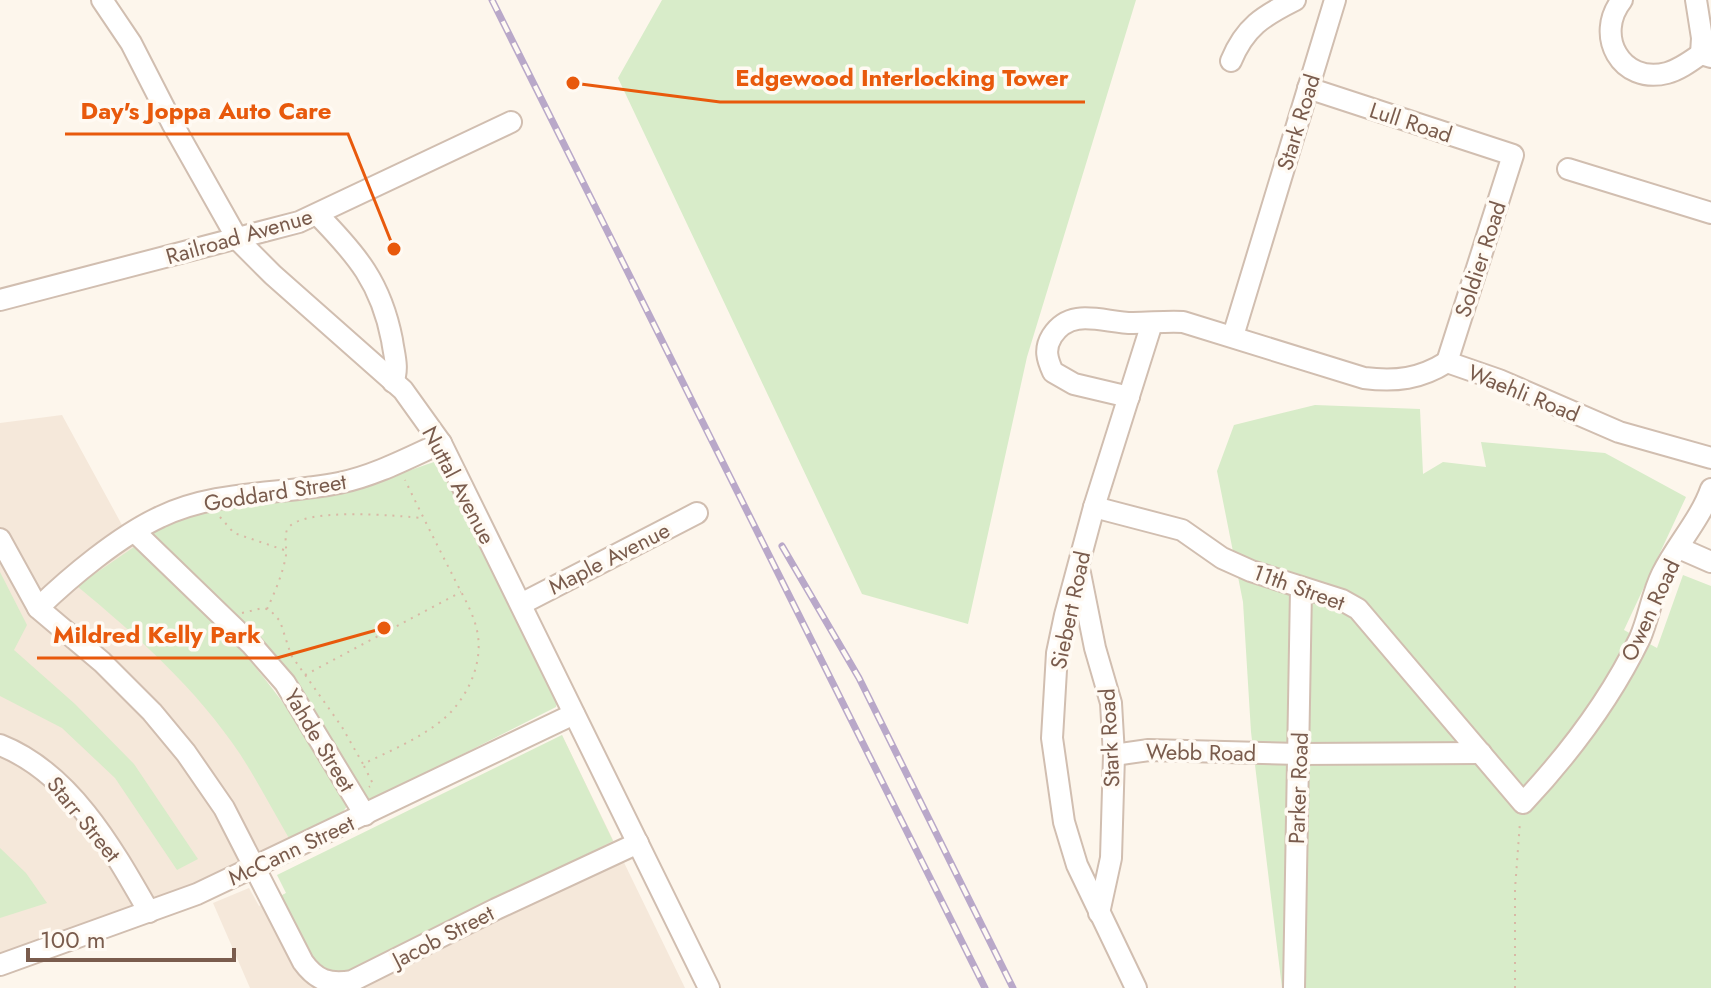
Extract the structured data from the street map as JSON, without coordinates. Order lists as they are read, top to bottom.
{
  "streets": {
    "street": [
      "Stark Road",
      "Lull Road",
      "Railroad Avenue",
      "Soldier Road",
      "Waehli Road",
      "Nuttal Avenue",
      "Goddard Street",
      "Maple Avenue",
      "11th Street",
      "Siebert Road",
      "Owen Road",
      "Yahde Street",
      "Webb Road",
      "Parker Road",
      "Starr Street",
      "McCann Street",
      "Jacob Street"
    ]
  },
  "crossings": [
    ["Stark Road", "Lull Road"],
    ["Stark Road", "Waehli Road"],
    ["Stark Road", "Siebert Road"],
    ["Stark Road", "Webb Road"],
    ["Lull Road", "Soldier Road"],
    ["Railroad Avenue", "Nuttal Avenue"],
    ["Soldier Road", "Waehli Road"],
    ["Waehli Road", "Siebert Road"],
    ["Nuttal Avenue", "Goddard Street"],
    ["Nuttal Avenue", "Maple Avenue"],
    ["Nuttal Avenue", "McCann Street"],
    ["Nuttal Avenue", "Jacob Street"],
    ["Goddard Street", "Yahde Street"],
    ["Goddard Street", "Jacob Street"],
    ["11th Street", "Siebert Road"],
    ["11th Street", "Owen Road"],
    ["11th Street", "Webb Road"],
    ["11th Street", "Parker Road"],
    ["Yahde Street", "McCann Street"],
    ["Webb Road", "Parker Road"],
    ["Starr Street", "McCann Street"],
    ["McCann Street", "Jacob Street"]
  ],
  "places": ["Edgewood Interlocking Tower", "Day's Joppa Auto Care", "Mildred Kelly Park"],
  "scale_bar": "100 m"
}
